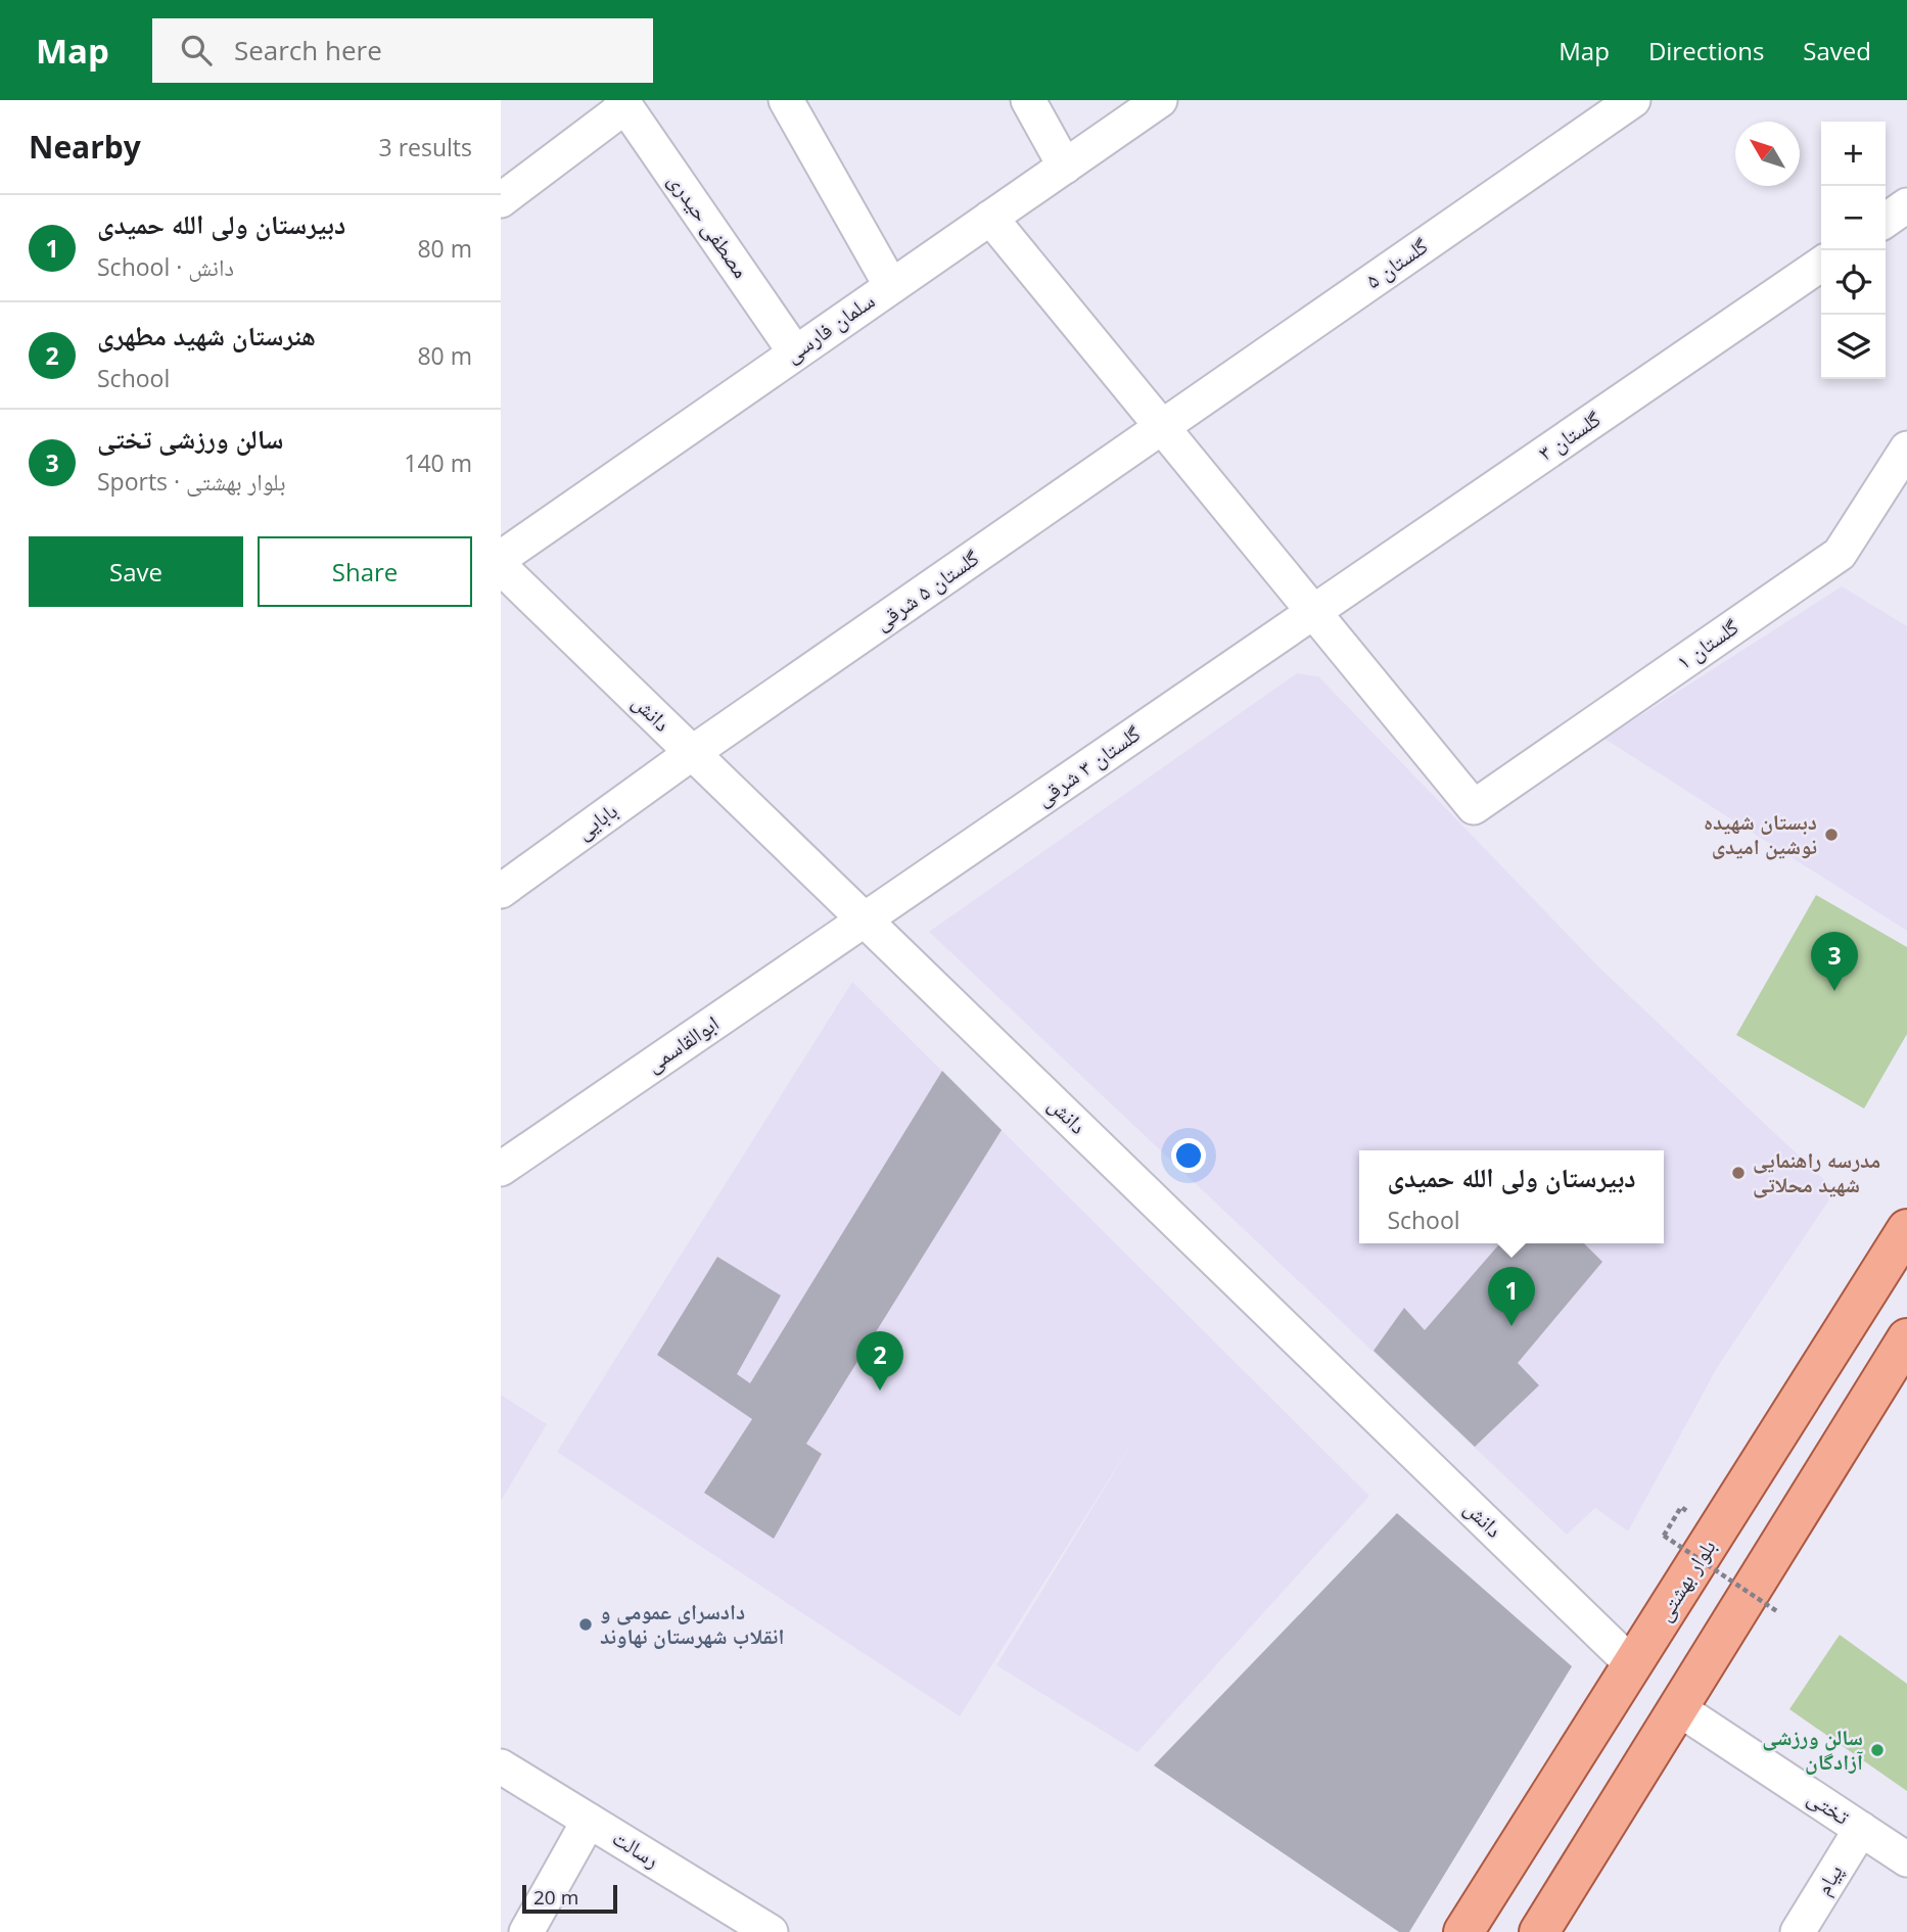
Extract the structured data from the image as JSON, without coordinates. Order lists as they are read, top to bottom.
{
  "streets": {
    "main road": ["بلوار بهشتی"],
    "street": [
      "مصطفی حیدری",
      "گلستان ۵",
      "سلمان فارسی",
      "گلستان ۳",
      "گلستان ۵ شرقی",
      "گلستان ۱",
      "دانش",
      "گلستان ۳ شرقی",
      "بابایی",
      "ابوالقاسمی",
      "تختی",
      "رسالت",
      "پیام"
    ]
  },
  "crossings": [
    ["مصطفی حیدری", "سلمان فارسی"],
    ["گلستان ۵", "گلستان ۵ شرقی"],
    ["گلستان ۳", "گلستان ۱"],
    ["گلستان ۳", "گلستان ۳ شرقی"],
    ["گلستان ۵ شرقی", "دانش"],
    ["گلستان ۵ شرقی", "بابایی"],
    ["گلستان ۱", "گلستان ۳ شرقی"],
    ["دانش", "گلستان ۳ شرقی"],
    ["دانش", "بابایی"],
    ["دانش", "ابوالقاسمی"],
    ["دانش", "بلوار بهشتی"],
    ["گلستان ۳ شرقی", "ابوالقاسمی"],
    ["تختی", "پیام"]
  ],
  "places": [
    "دبستان شهیده نوشین امیدی",
    "مدرسه راهنمایی شهید محلاتی",
    "دادسرای عمومی و انقلاب شهرستان نهاوند",
    "سالن ورزشی آزادگان"
  ],
  "scale_bar": "20 m",
  "north": "top left",
  "page": {
    "header": "Map",
    "search": "Search here",
    "nav": ["Map", "Directions", "Saved"],
    "heading": ["Nearby", "3 results"],
    "map_buttons": ["+", "−"],
    "list": [
      {
        "mark": "1",
        "name": "دبیرستان ولی الله حمیدی",
        "note": "School · دانش",
        "value": "80 m"
      },
      {
        "mark": "2",
        "name": "هنرستان شهید مطهری",
        "note": "School",
        "value": "80 m"
      },
      {
        "mark": "3",
        "name": "سالن ورزشی تختی",
        "note": "Sports · بلوار بهشتی",
        "value": "140 m"
      }
    ],
    "buttons": ["Save", "Share"],
    "pins": ["3", "1", "2"],
    "popup": ["دبیرستان ولی الله حمیدی", "School"],
    "scale": "20 m"
  }
}
